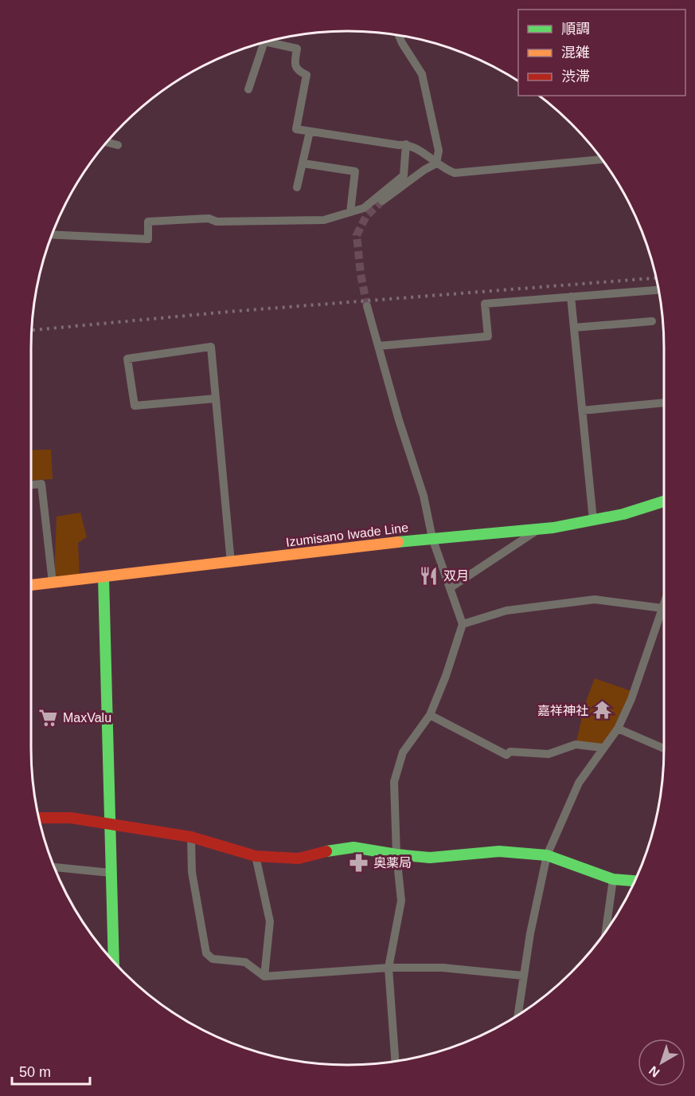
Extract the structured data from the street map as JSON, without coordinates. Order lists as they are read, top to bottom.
{
  "streets": {
    "main road": ["Izumisano Iwade Line"]
  },
  "places": {
    "restaurant": ["双月"],
    "temple": ["嘉祥神社"],
    "supermarket": ["MaxValu"],
    "pharmacy": ["奥薬局"]
  },
  "legend": ["順調", "混雑", "渋滞"],
  "scale_bar": "50 m",
  "north": "bottom left"
}
